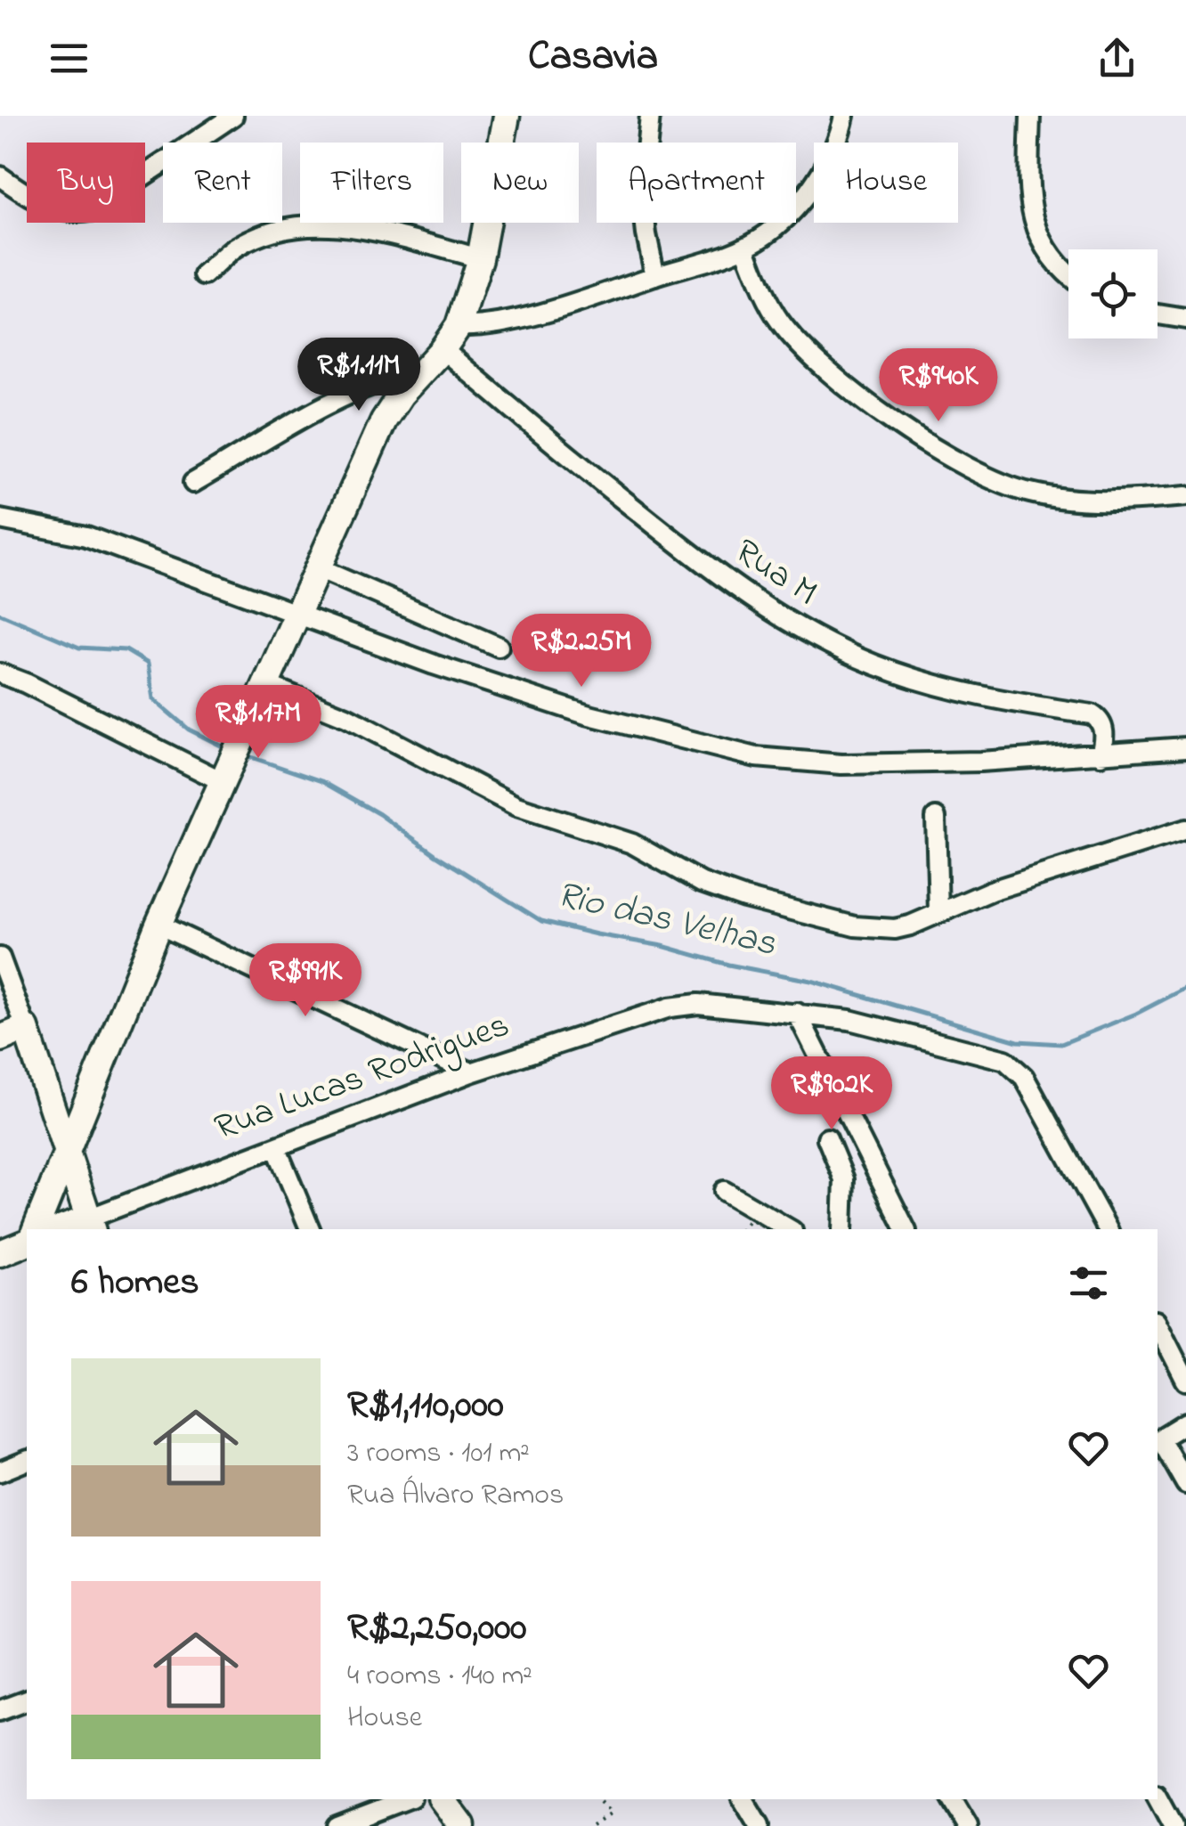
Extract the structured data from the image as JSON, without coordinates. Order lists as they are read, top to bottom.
{
  "streets": {
    "street": ["Rua M", "Rua Lucas Rodrigues"]
  },
  "water": ["Rio das Velhas"],
  "page": {
    "header": "Casavia",
    "chip": [
      "Buy",
      "Rent",
      "Filters",
      "New",
      "Apartment",
      "House"
    ],
    "price": [
      "R$1.11M",
      "R$940K",
      "R$2.25M",
      "R$1.17M",
      "R$991K",
      "R$902K"
    ],
    "heading": "6 homes",
    "list": [
      {
        "name": "R$1,110,000",
        "note": "3 rooms · 101 m² · Rua Álvaro Ramos"
      },
      {
        "name": "R$2,250,000",
        "note": "4 rooms · 140 m² · House"
      }
    ]
  }
}
